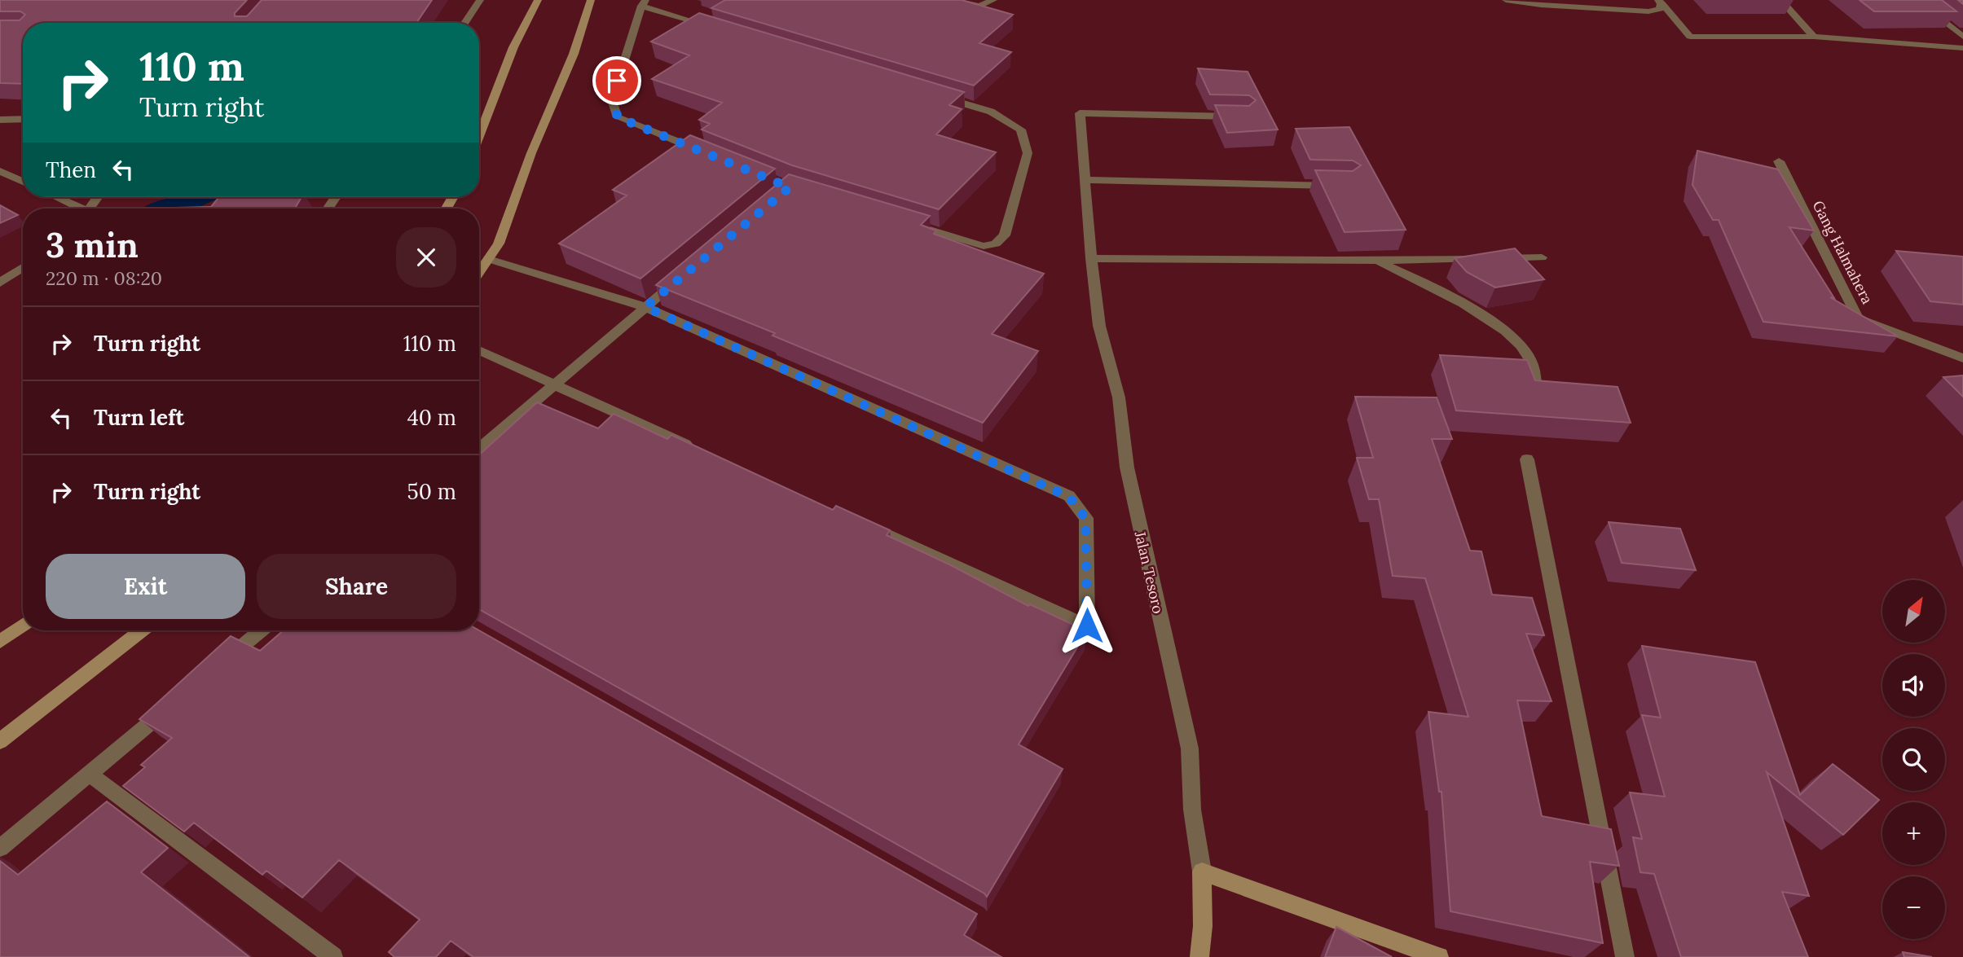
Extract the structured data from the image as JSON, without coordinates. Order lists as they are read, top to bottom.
{
  "streets": {
    "street": ["Gang Halmahera", "Jalan Tesoro"]
  },
  "north": "top right",
  "page": {
    "turn": ["110 m", "Turn right"],
    "then": "Then",
    "heading": ["3 min", "220 m · 08:20"],
    "list": [
      {
        "name": "Turn right",
        "value": "110 m"
      },
      {
        "name": "Turn left",
        "value": "40 m"
      },
      {
        "name": "Turn right",
        "value": "50 m"
      }
    ],
    "buttons": ["Exit", "Share"],
    "map_buttons": ["+", "−"]
  }
}
